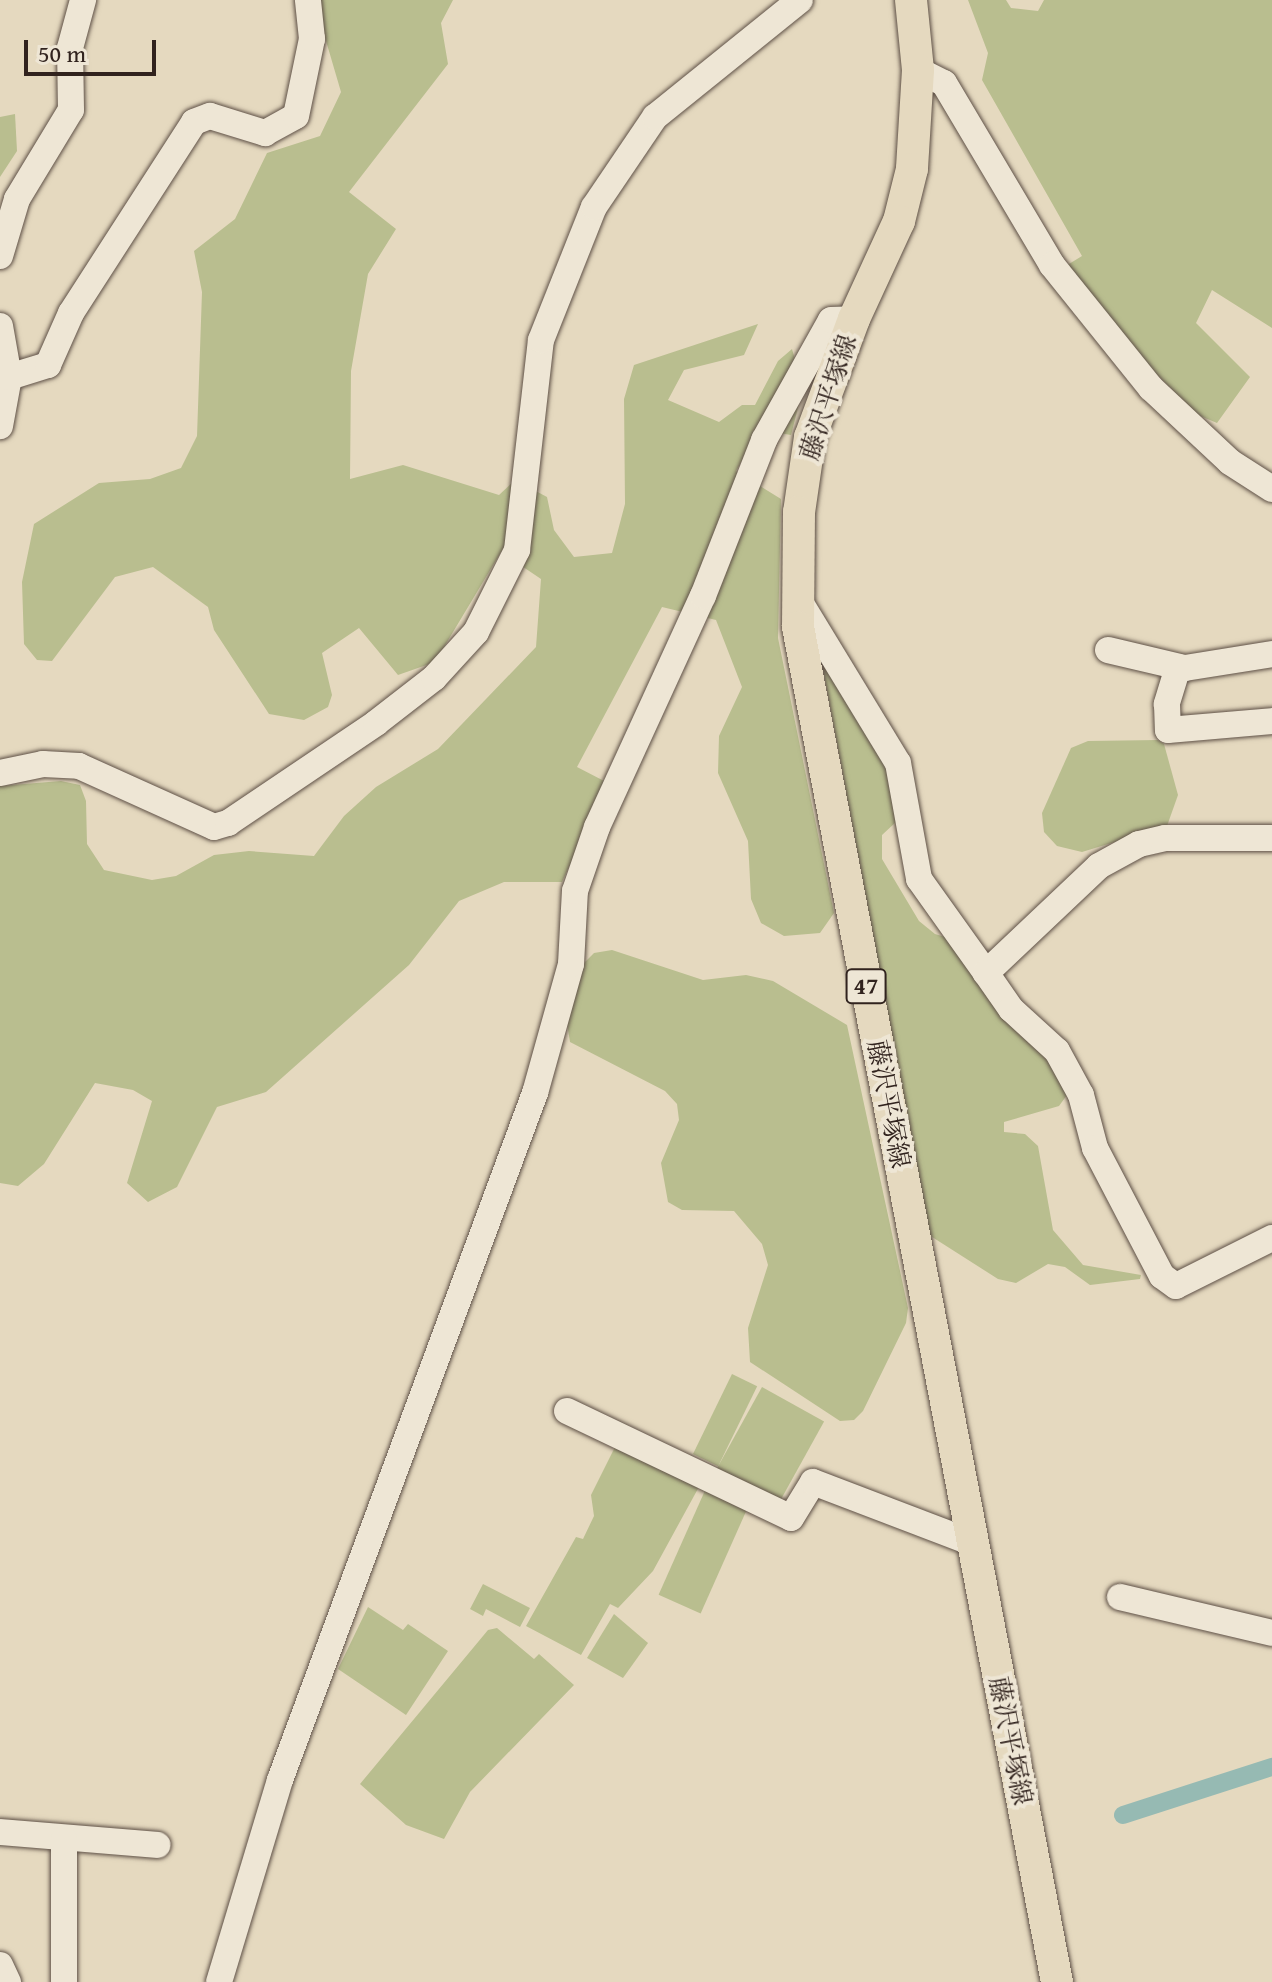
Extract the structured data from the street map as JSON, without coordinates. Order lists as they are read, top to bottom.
{
  "streets": {
    "main road": ["藤沢平塚線", "47"]
  },
  "scale_bar": "50 m"
}
